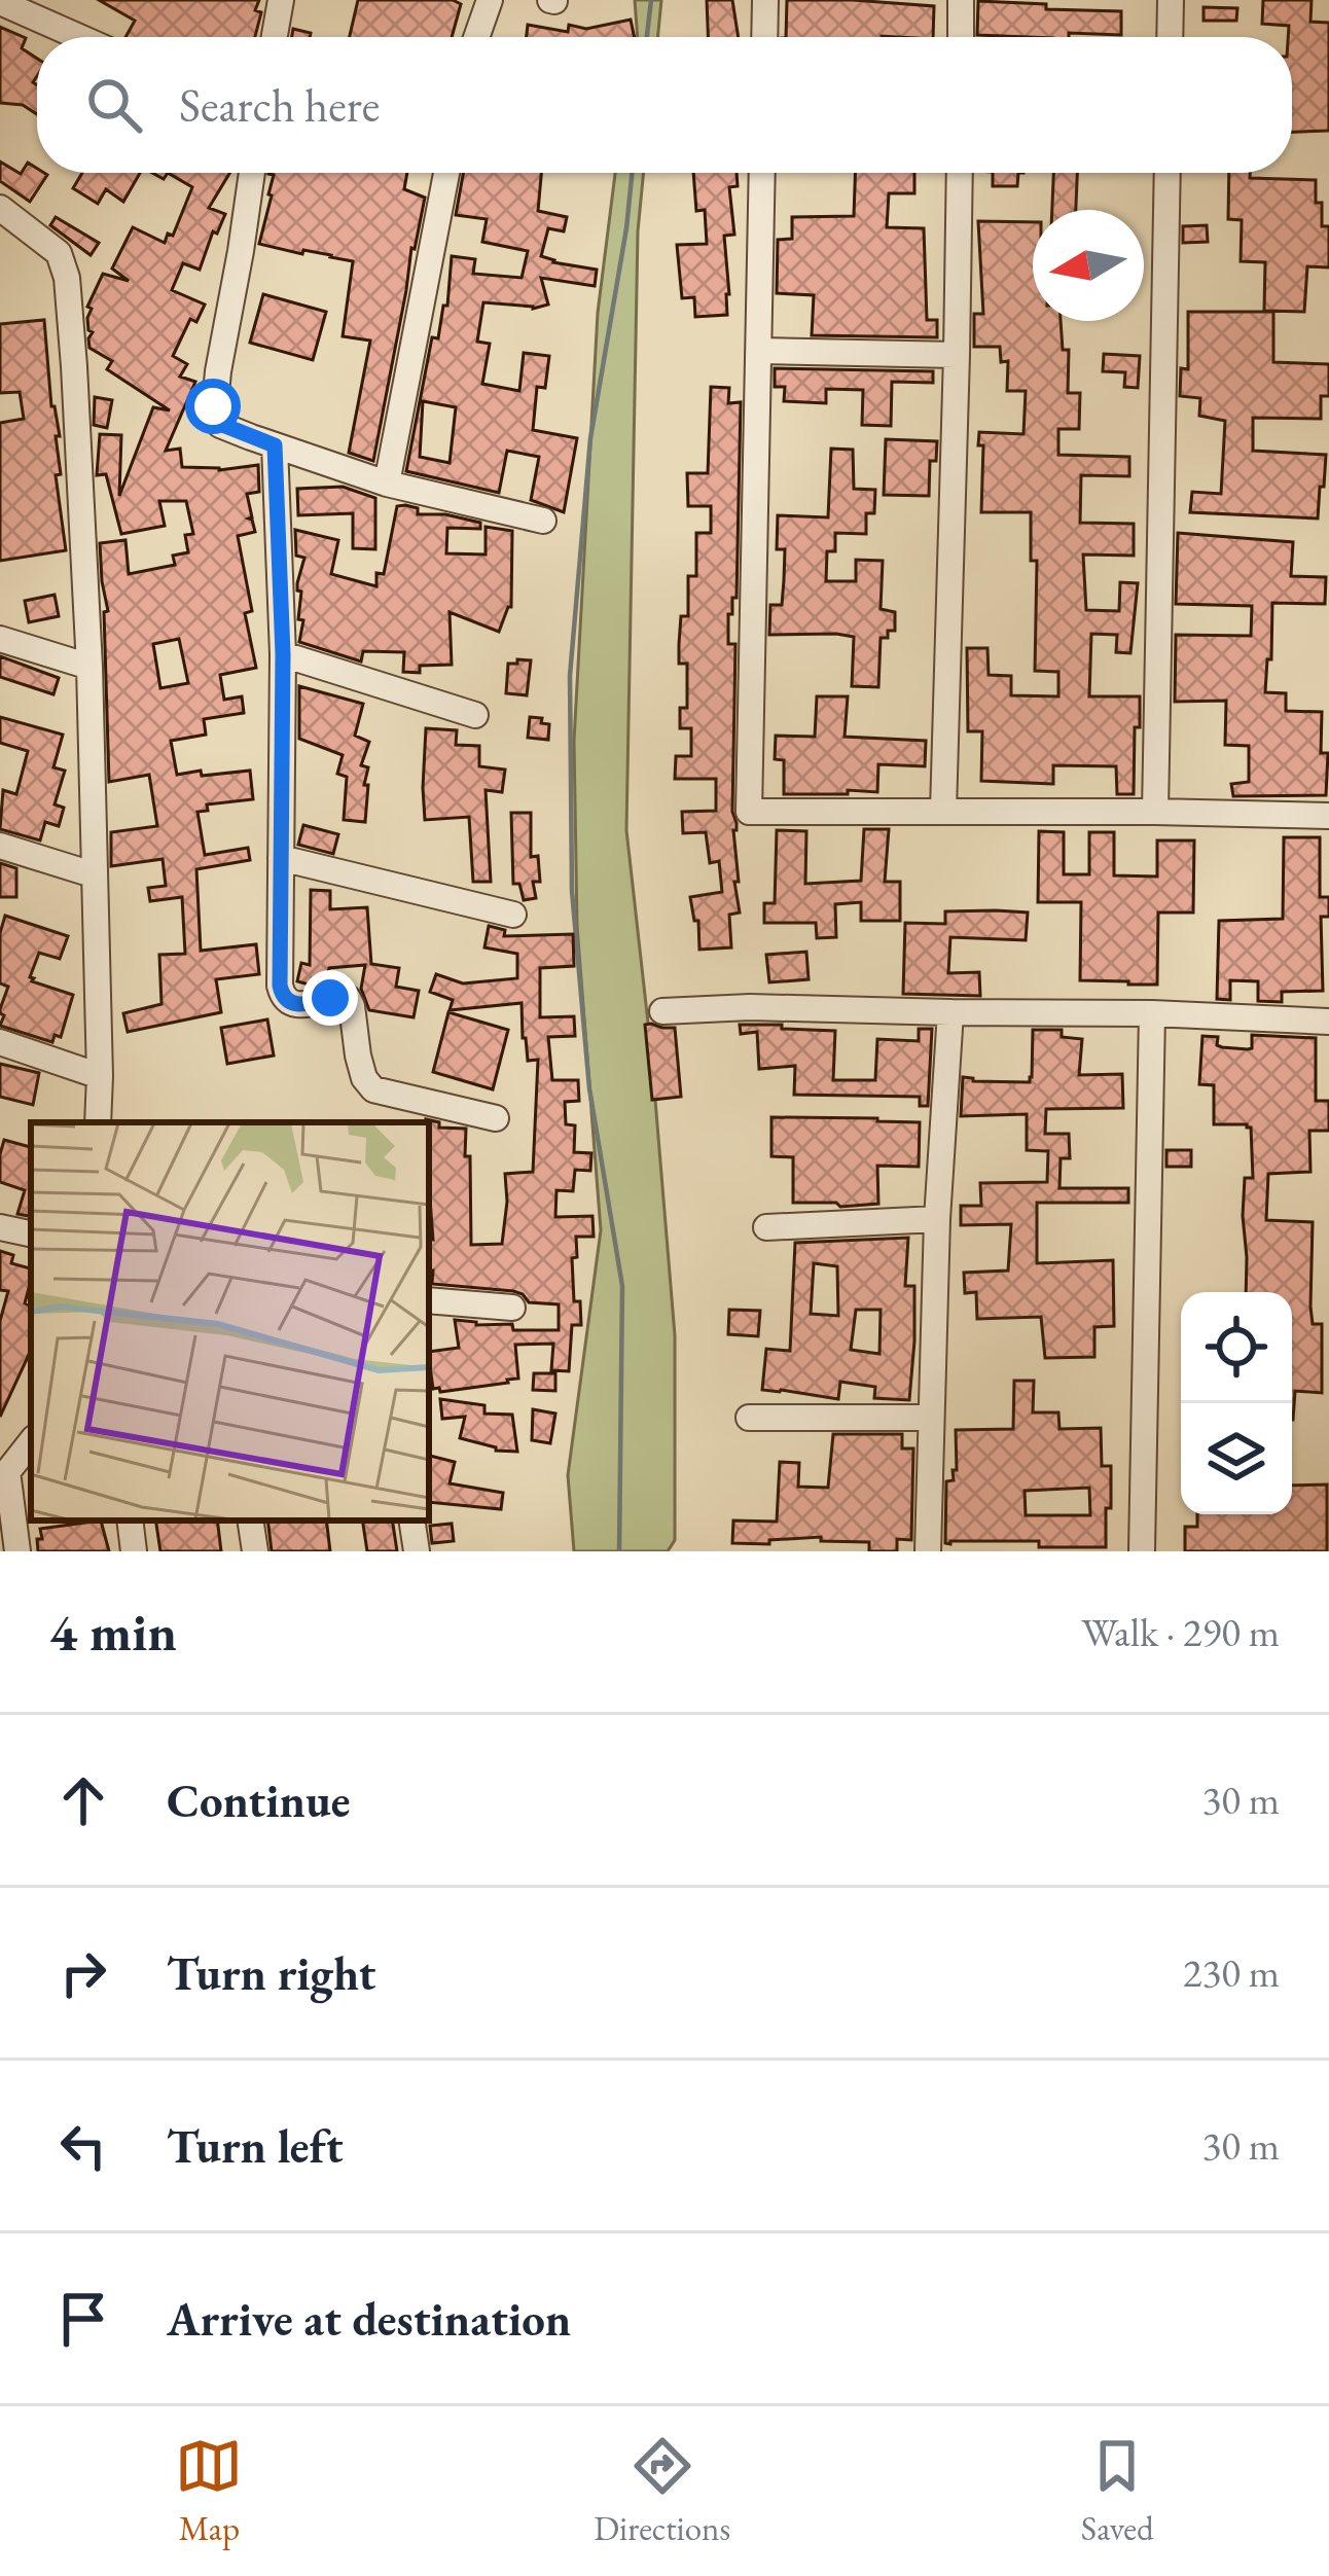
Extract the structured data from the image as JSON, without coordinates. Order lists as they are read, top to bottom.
{
  "north": "left",
  "page": {
    "search": "Search here",
    "heading": ["4 min", "Walk · 290 m"],
    "list": [
      ["Continue", "30 m"],
      ["Turn right", "230 m"],
      ["Turn left", "30 m"],
      "Arrive at destination"
    ],
    "nav": ["Map", "Directions", "Saved"]
  }
}
